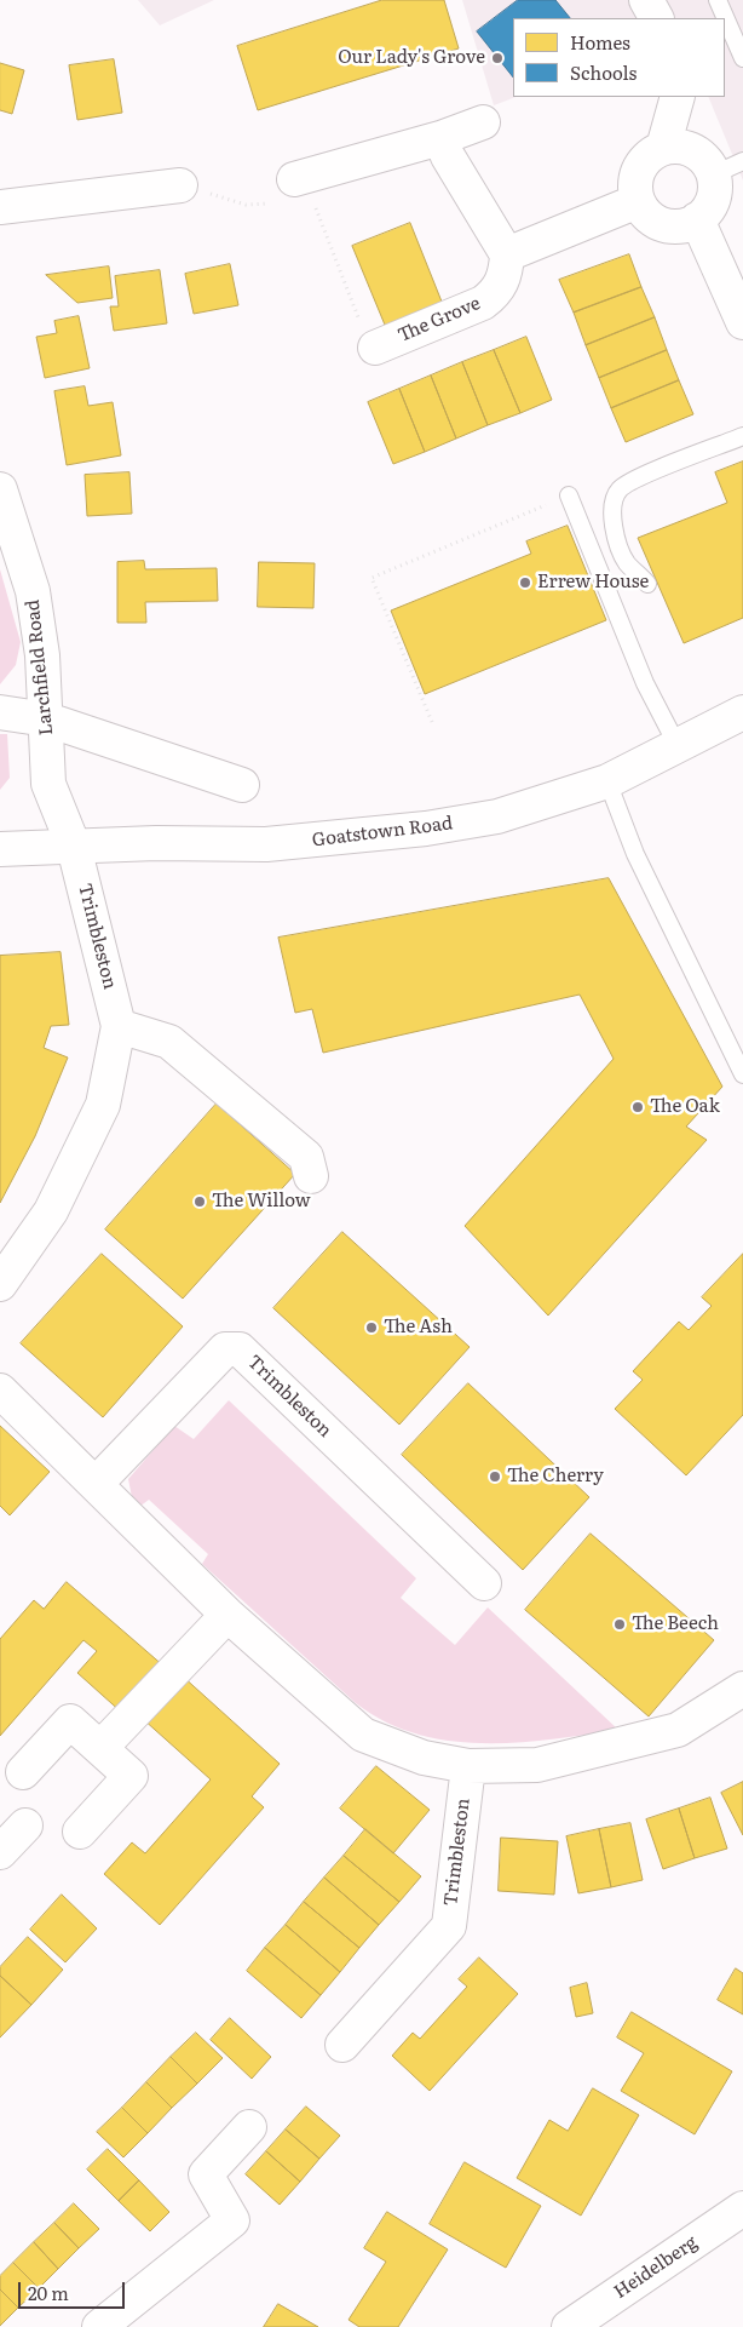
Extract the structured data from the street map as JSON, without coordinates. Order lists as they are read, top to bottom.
{
  "streets": {
    "street": [
      "The Grove",
      "Larchfield Road",
      "Goatstown Road",
      "Trimbleston",
      "Heidelberg"
    ]
  },
  "crossings": [
    ["Larchfield Road", "Goatstown Road"],
    ["Larchfield Road", "Trimbleston"],
    ["Goatstown Road", "Trimbleston"]
  ],
  "places": [
    "Our Lady's Grove",
    "Errew House",
    "The Oak",
    "The Willow",
    "The Ash",
    "The Cherry",
    "The Beech"
  ],
  "legend": ["Homes", "Schools"],
  "scale_bar": "20 m"
}
